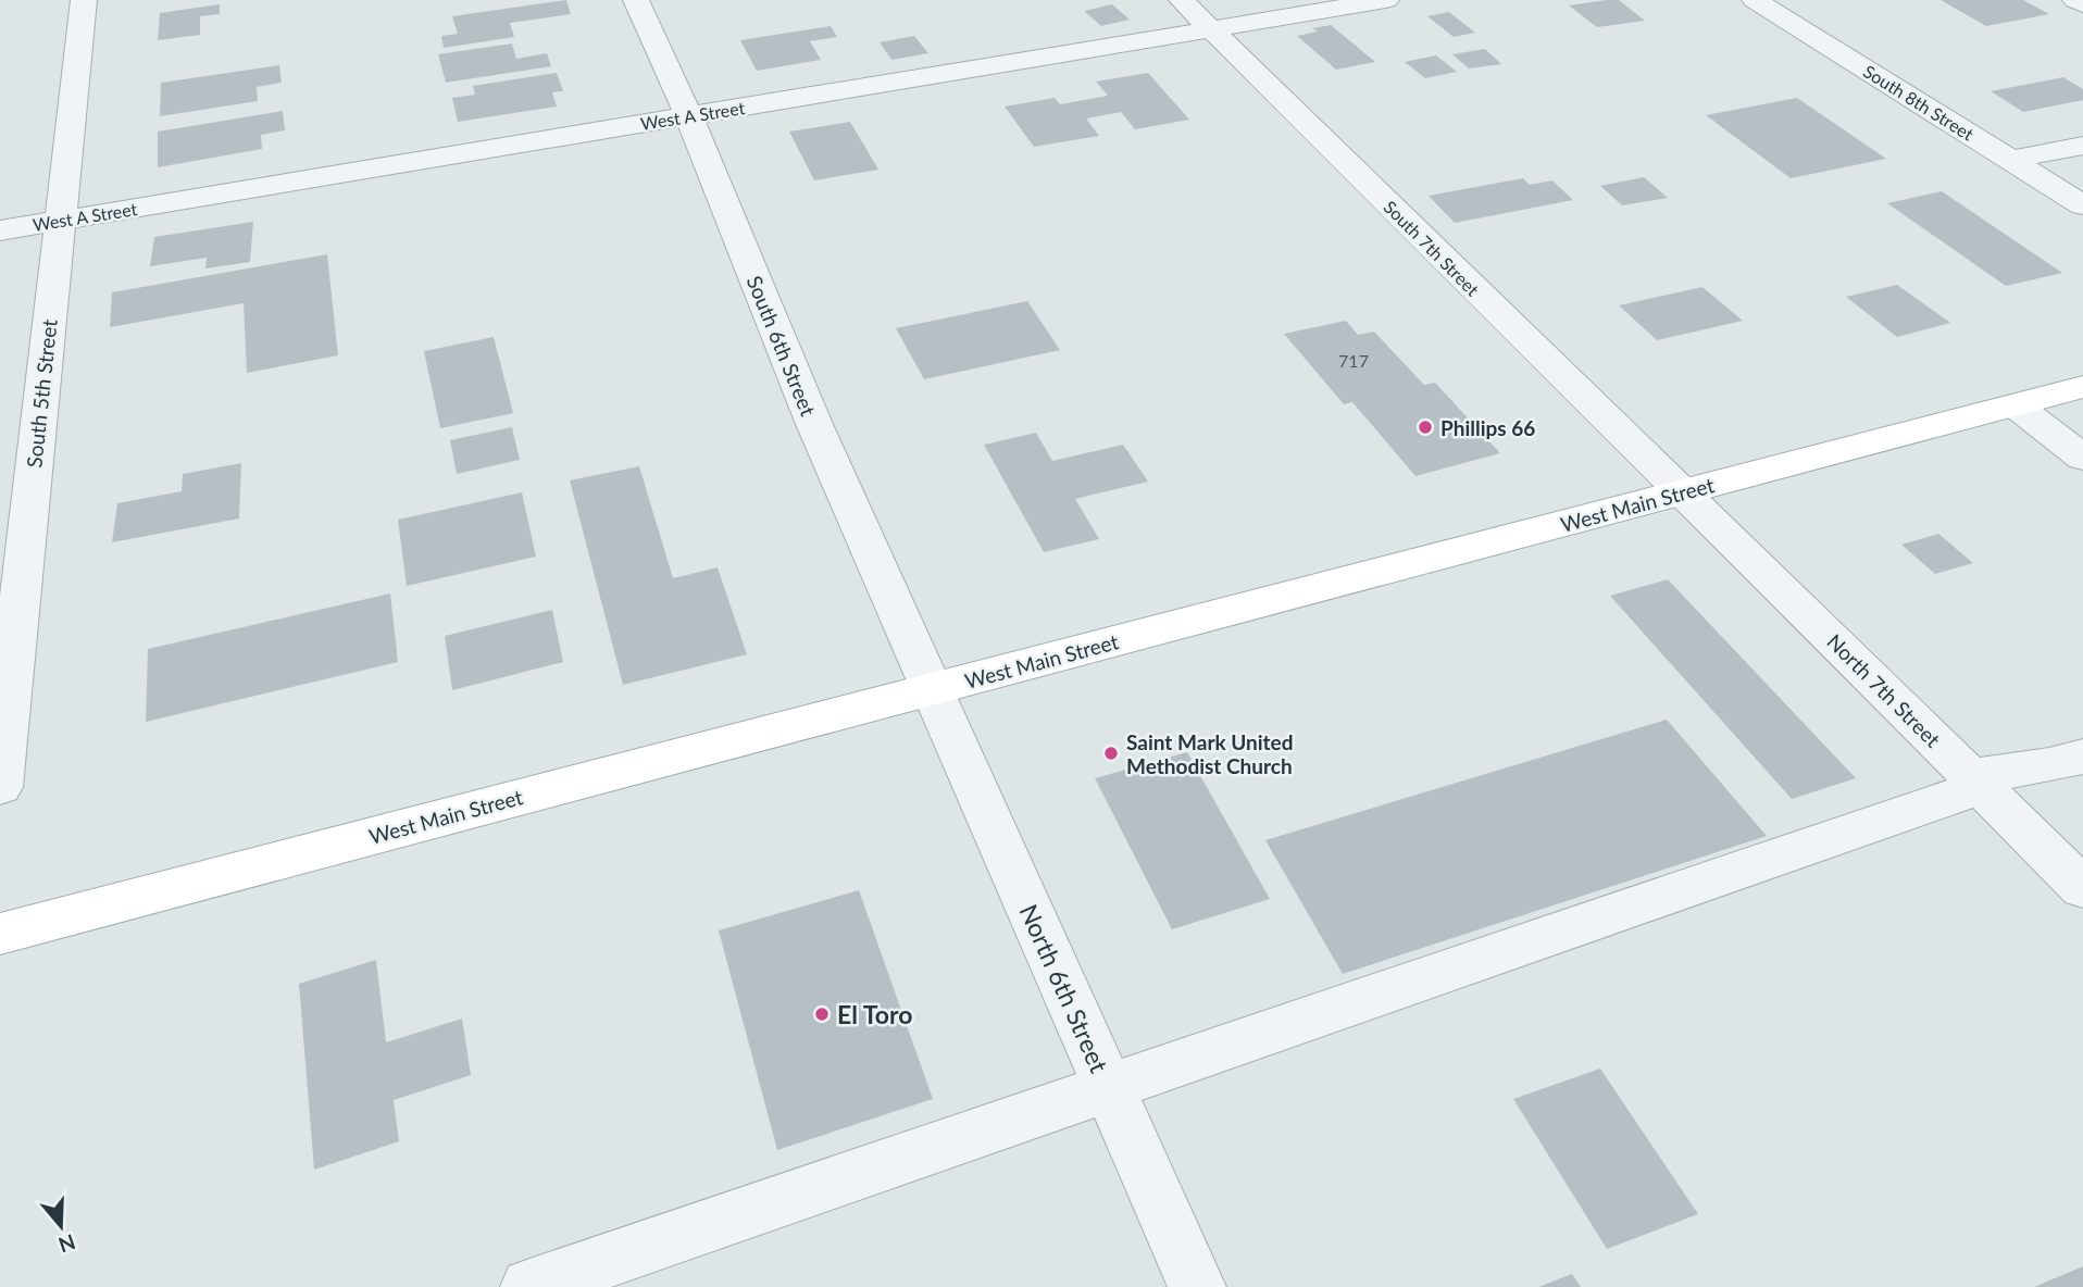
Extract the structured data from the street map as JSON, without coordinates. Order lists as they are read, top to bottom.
{
  "streets": {
    "main road": ["West Main Street"],
    "street": [
      "South 8th Street",
      "West A Street",
      "South 7th Street",
      "South 6th Street",
      "South 5th Street",
      "North 7th Street",
      "North 6th Street"
    ]
  },
  "crossings": [
    ["West A Street", "South 7th Street"],
    ["West A Street", "South 6th Street"],
    ["West A Street", "South 5th Street"],
    ["South 7th Street", "West Main Street"],
    ["South 7th Street", "North 7th Street"],
    ["South 6th Street", "West Main Street"],
    ["South 6th Street", "North 6th Street"],
    ["West Main Street", "North 7th Street"],
    ["West Main Street", "North 6th Street"]
  ],
  "places": ["Phillips 66", "Saint Mark United Methodist Church", "El Toro"],
  "house_numbers": ["717"],
  "north": "bottom"
}
